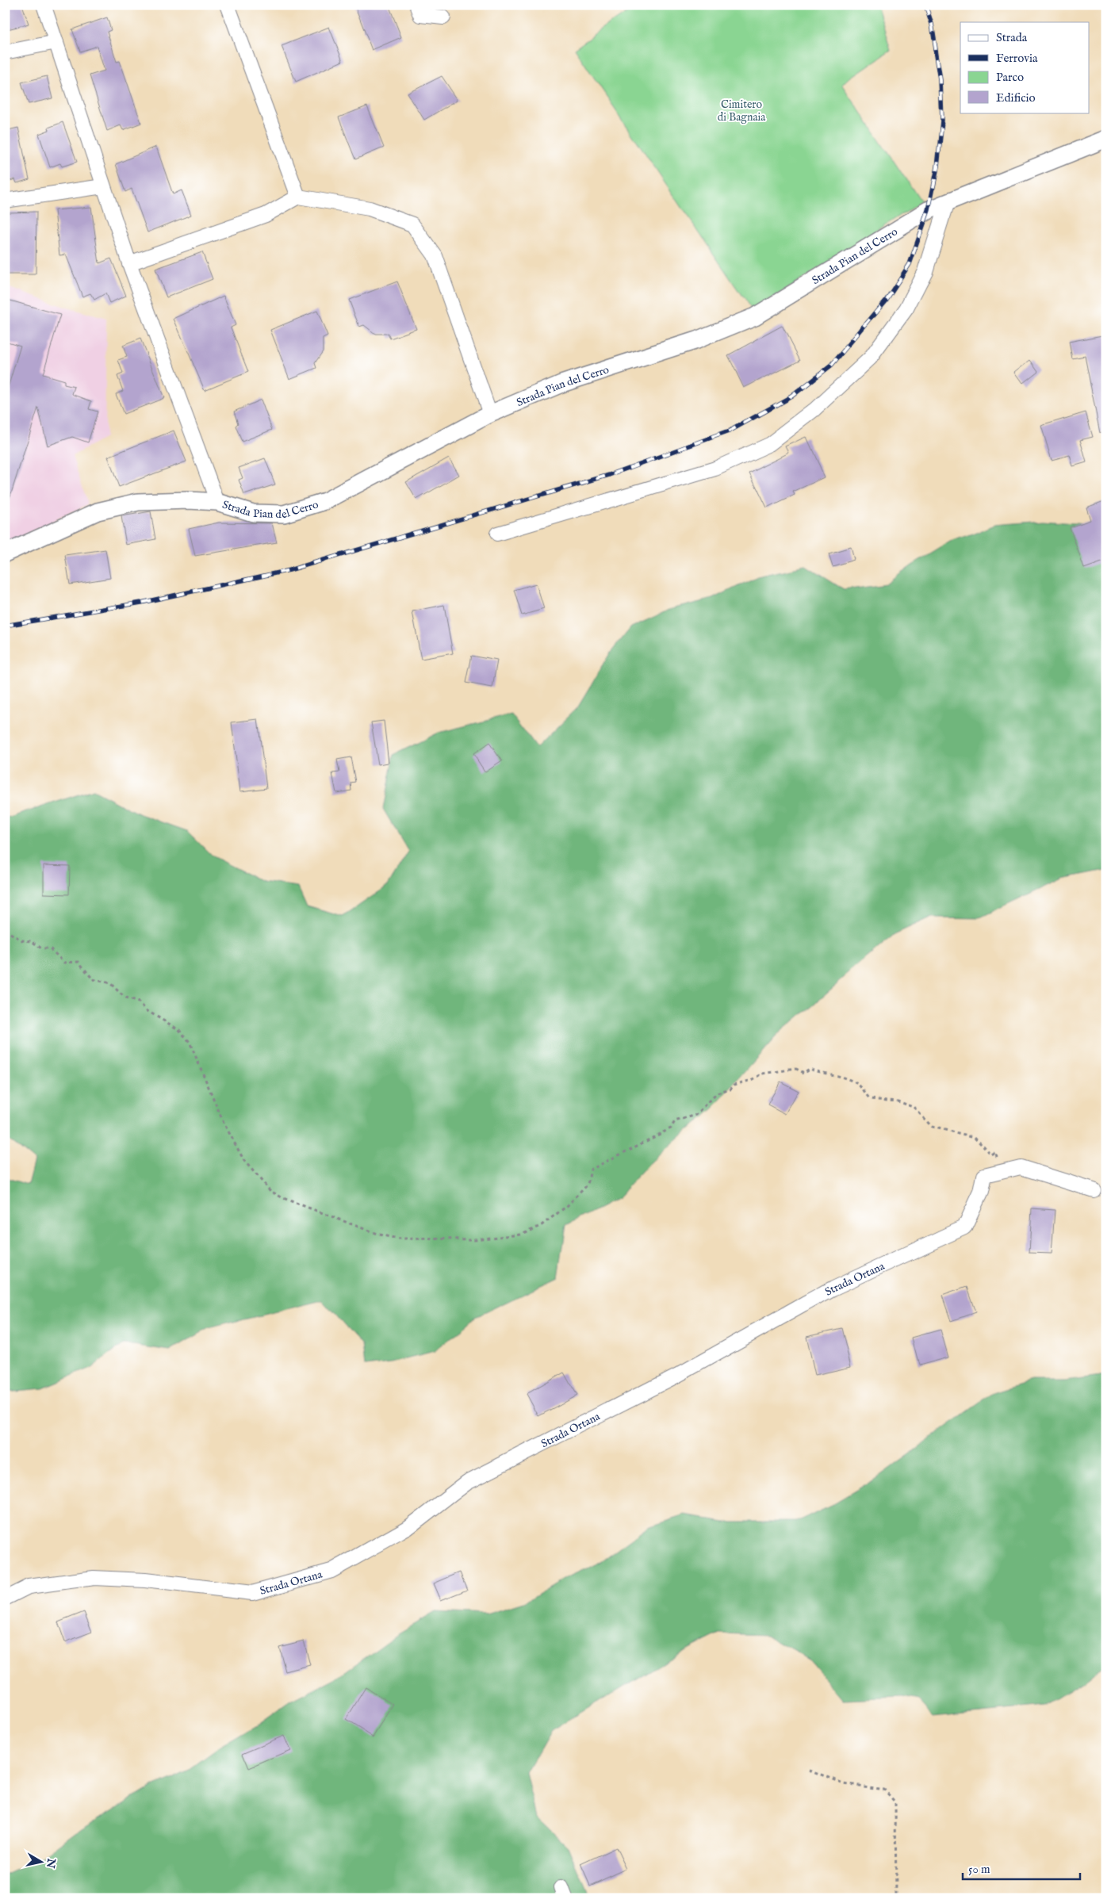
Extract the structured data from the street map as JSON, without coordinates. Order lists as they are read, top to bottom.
{
  "streets": {
    "street": ["Strada Pian del Cerro", "Strada Ortana"]
  },
  "parks": ["Cimitero di Bagnaia"],
  "legend": [
    "Strada",
    "Ferrovia",
    "Parco",
    "Edificio"
  ],
  "scale_bar": "50 m",
  "north": "right"
}
